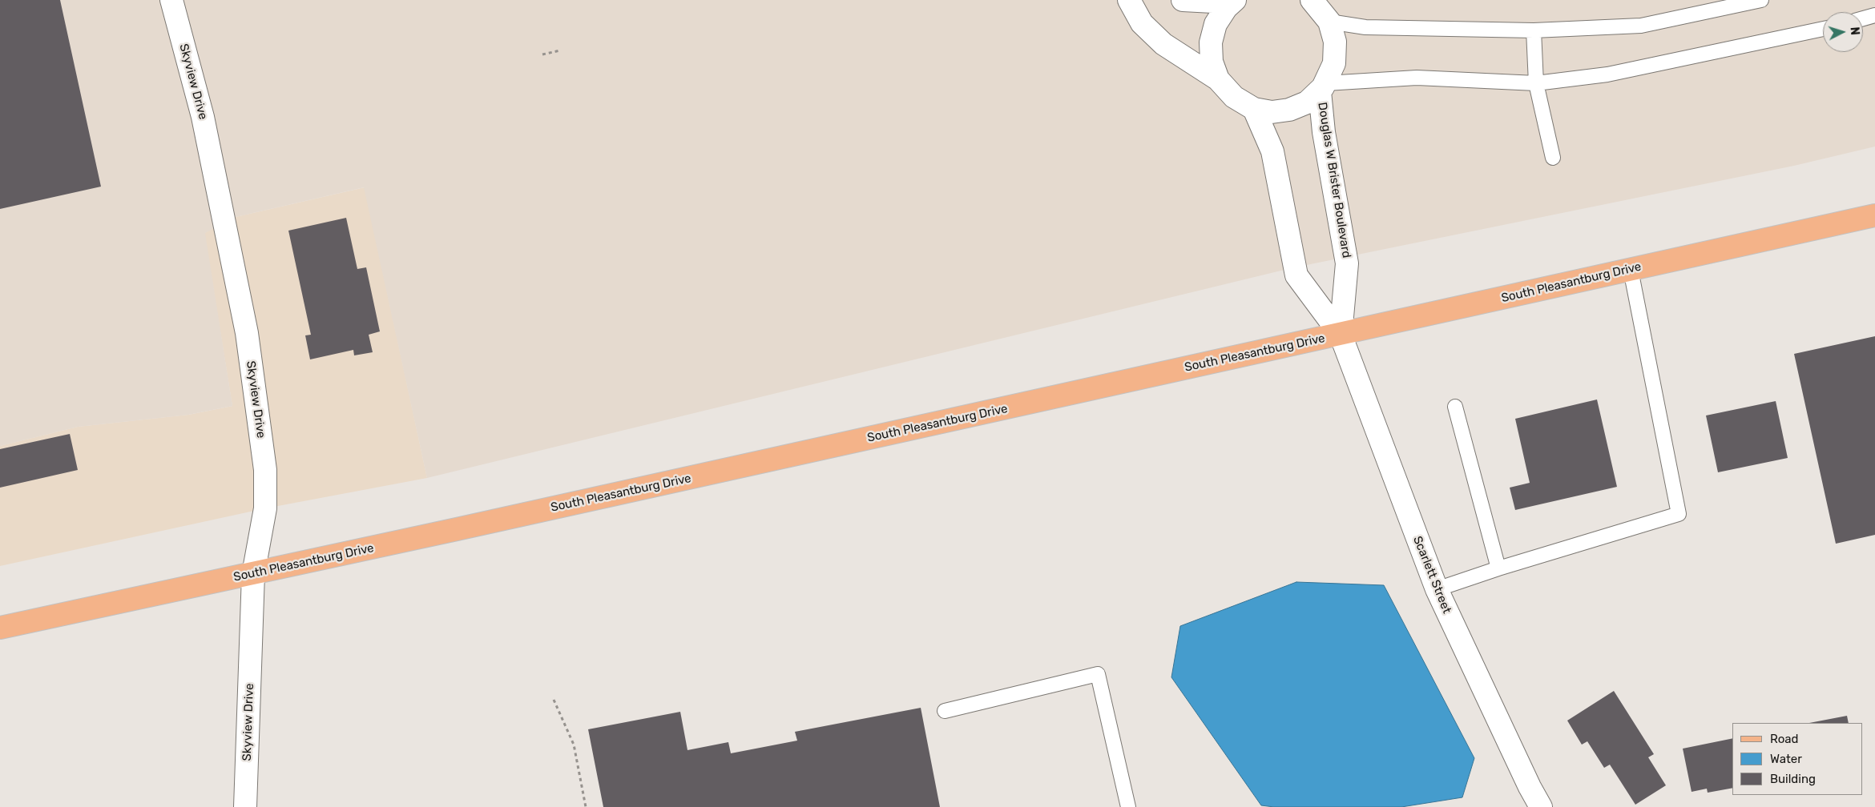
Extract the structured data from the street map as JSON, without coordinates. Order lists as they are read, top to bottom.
{
  "streets": {
    "main road": ["South Pleasantburg Drive"],
    "street": ["Skyview Drive", "Douglas W Brister Boulevard", "Scarlett Street"]
  },
  "crossings": [
    ["Skyview Drive", "South Pleasantburg Drive"],
    ["Douglas W Brister Boulevard", "South Pleasantburg Drive"],
    ["Douglas W Brister Boulevard", "Scarlett Street"],
    ["South Pleasantburg Drive", "Scarlett Street"]
  ],
  "legend": ["Road", "Water", "Building"],
  "north": "right"
}
